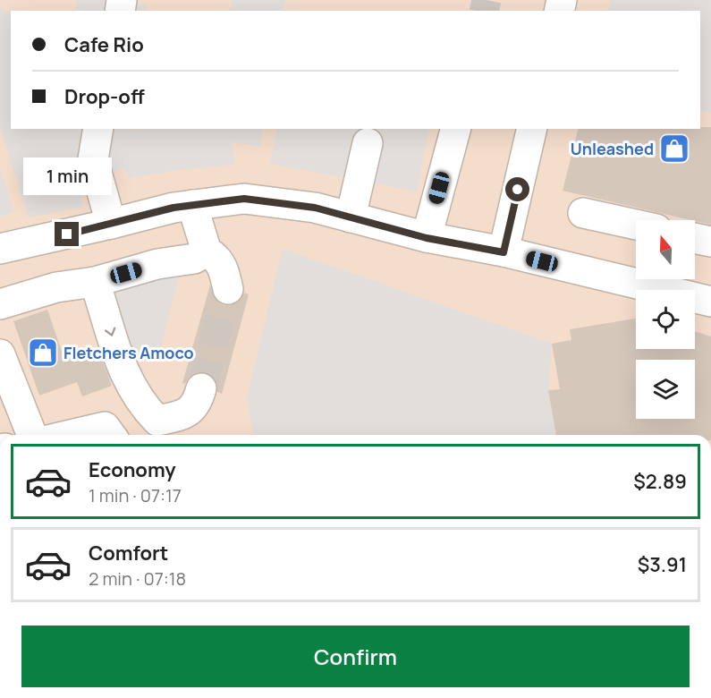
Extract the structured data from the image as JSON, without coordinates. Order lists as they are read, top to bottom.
{
  "places": {
    "shop": ["Unleashed", "Fletchers Amoco"]
  },
  "north": "top",
  "page": {
    "banner": ["Cafe Rio", "Drop-off"],
    "bubble": "1 min",
    "list": [
      {
        "name": "Economy",
        "note": "1 min · 07:17",
        "value": "$2.89"
      },
      {
        "name": "Comfort",
        "note": "2 min · 07:18",
        "value": "$3.91"
      }
    ],
    "buttons": "Confirm"
  }
}
